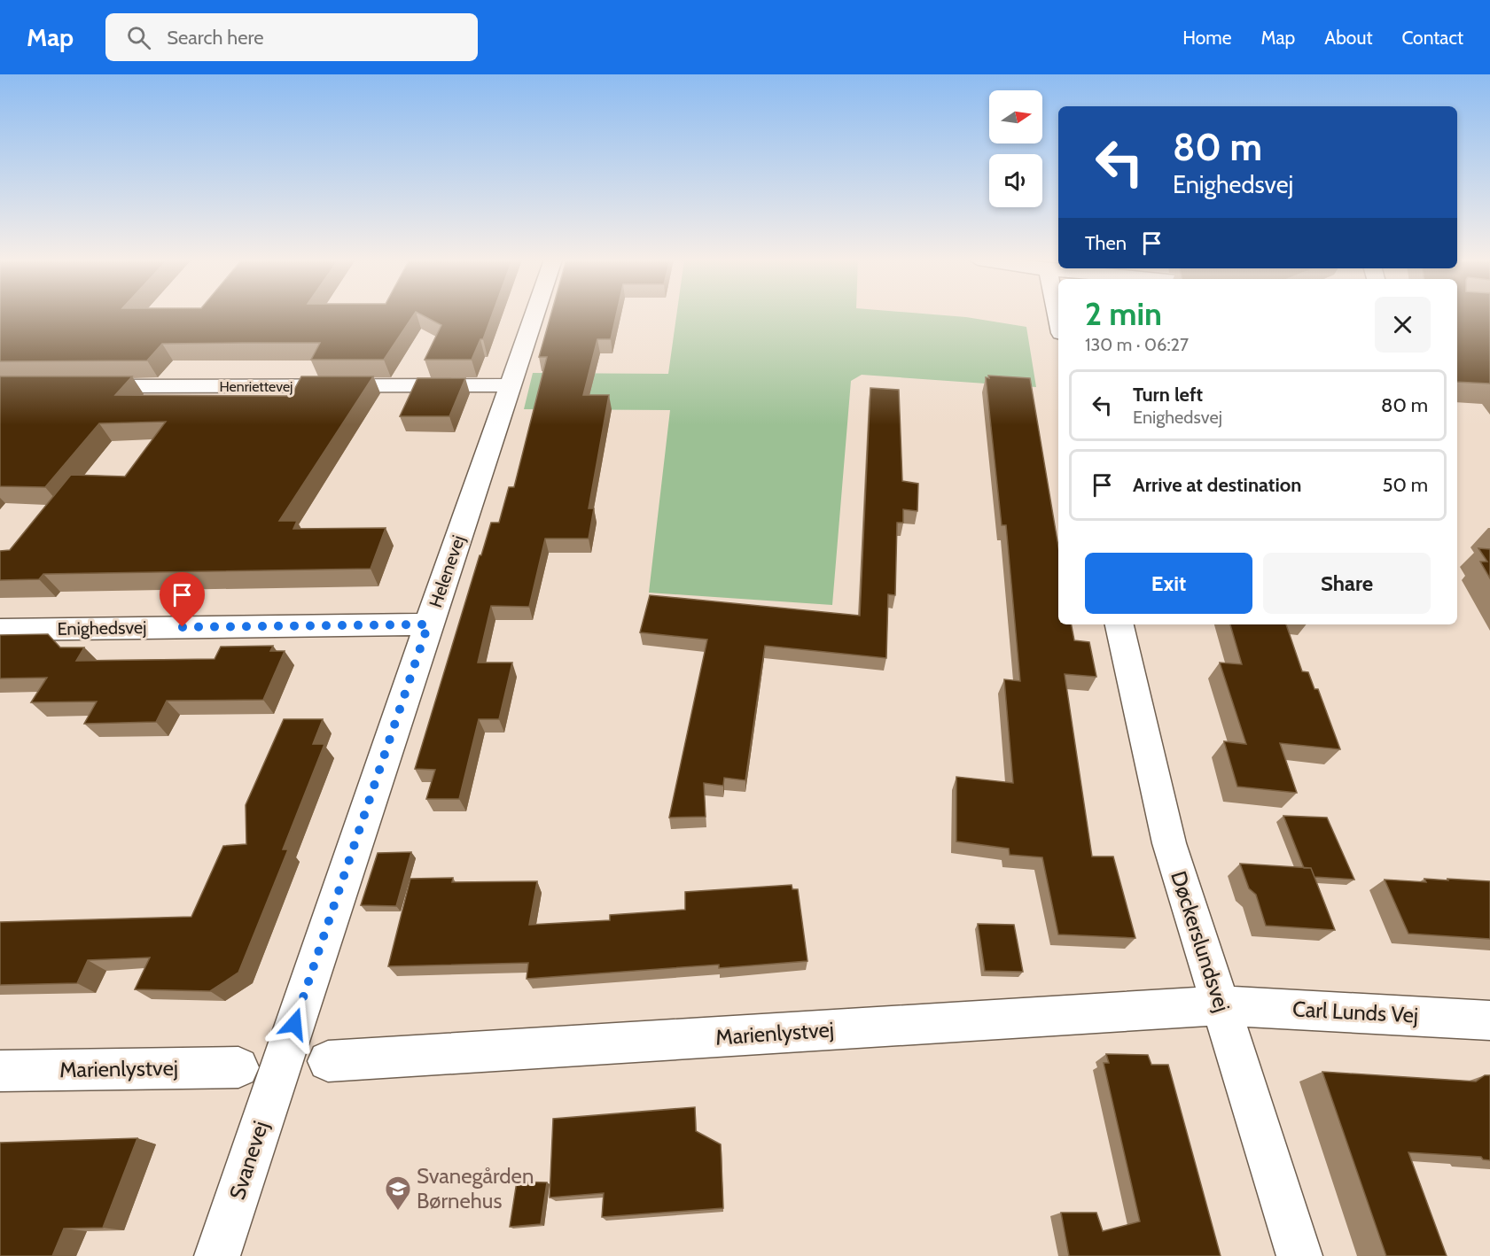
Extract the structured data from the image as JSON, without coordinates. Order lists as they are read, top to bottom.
{
  "streets": {
    "street": [
      "Henriettevej",
      "Helenevej",
      "Enighedsvej",
      "Døckerslundsvej",
      "Carl Lunds Vej",
      "Marienlystvej",
      "Svanevej"
    ]
  },
  "crossings": [
    ["Henriettevej", "Helenevej"],
    ["Helenevej", "Enighedsvej"],
    ["Helenevej", "Svanevej"],
    ["Døckerslundsvej", "Carl Lunds Vej"],
    ["Døckerslundsvej", "Marienlystvej"],
    ["Carl Lunds Vej", "Marienlystvej"]
  ],
  "places": {
    "school or university": ["Svanegården Børnehus"]
  },
  "north": "right",
  "page": {
    "header": "Map",
    "search": "Search here",
    "nav": [
      "Home",
      "Map",
      "About",
      "Contact"
    ],
    "turn": ["80 m", "Enighedsvej"],
    "then": "Then",
    "heading": ["2 min", "130 m · 06:27"],
    "list": [
      {
        "name": "Turn left",
        "note": "Enighedsvej",
        "value": "80 m"
      },
      {
        "name": "Arrive at destination",
        "value": "50 m"
      }
    ],
    "buttons": ["Exit", "Share"]
  }
}
